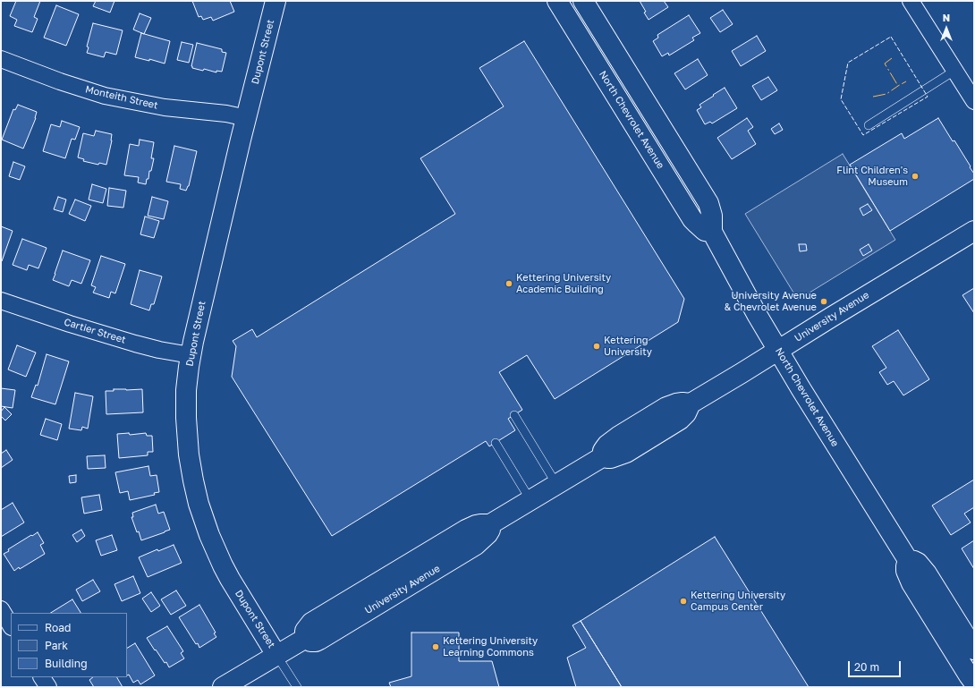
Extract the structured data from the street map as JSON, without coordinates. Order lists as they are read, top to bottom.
{
  "streets": {
    "street": [
      "Dupont Street",
      "Monteith Street",
      "North Chevrolet Avenue",
      "University Avenue",
      "Cartier Street"
    ]
  },
  "crossings": [
    ["Dupont Street", "Monteith Street"],
    ["Dupont Street", "University Avenue"],
    ["Dupont Street", "Cartier Street"],
    ["North Chevrolet Avenue", "University Avenue"]
  ],
  "places": [
    "Flint Children's Museum",
    "Kettering University Academic Building",
    "University Avenue & Chevrolet Avenue",
    "Kettering University",
    "Kettering University Campus Center",
    "Kettering University Learning Commons"
  ],
  "legend": ["Road", "Park", "Building"],
  "scale_bar": "20 m",
  "north": "top"
}
